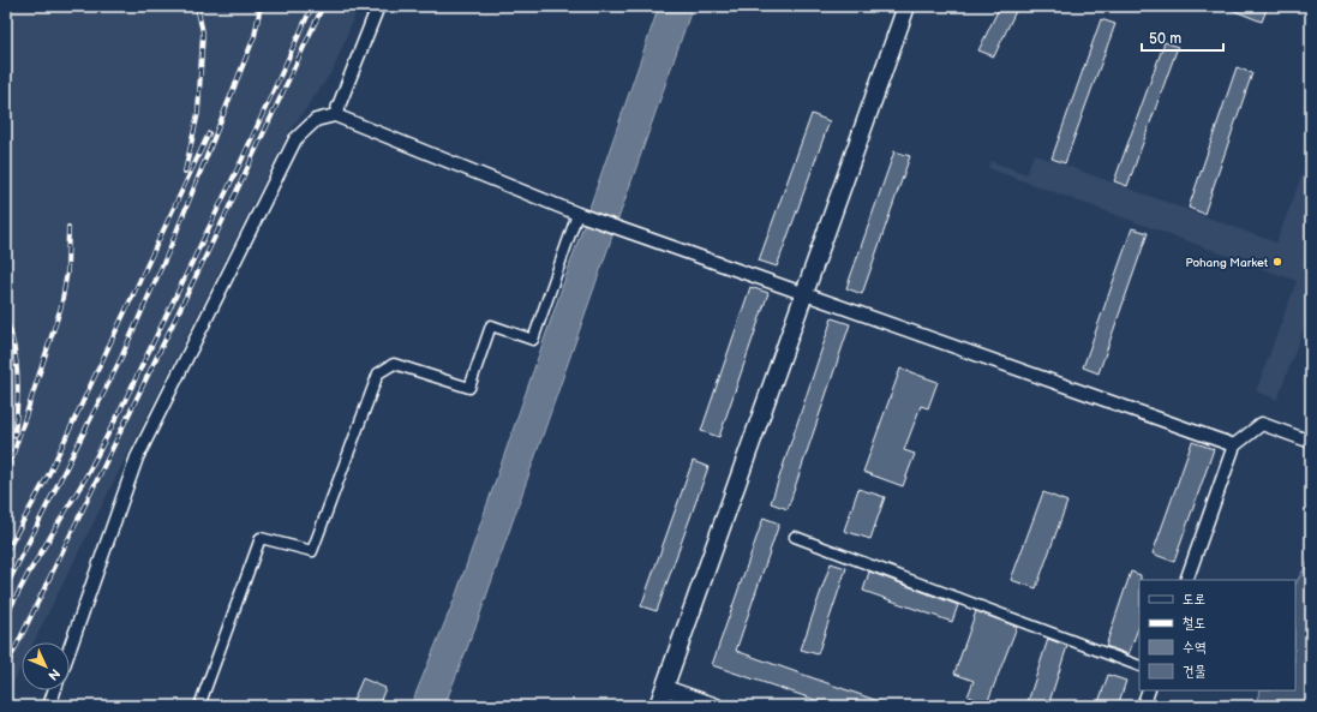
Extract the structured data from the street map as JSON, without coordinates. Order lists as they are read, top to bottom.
{
  "places": ["Pohang Market"],
  "legend": [
    "도로",
    "철도",
    "수역",
    "건물"
  ],
  "scale_bar": "50 m",
  "north": "bottom right"
}
